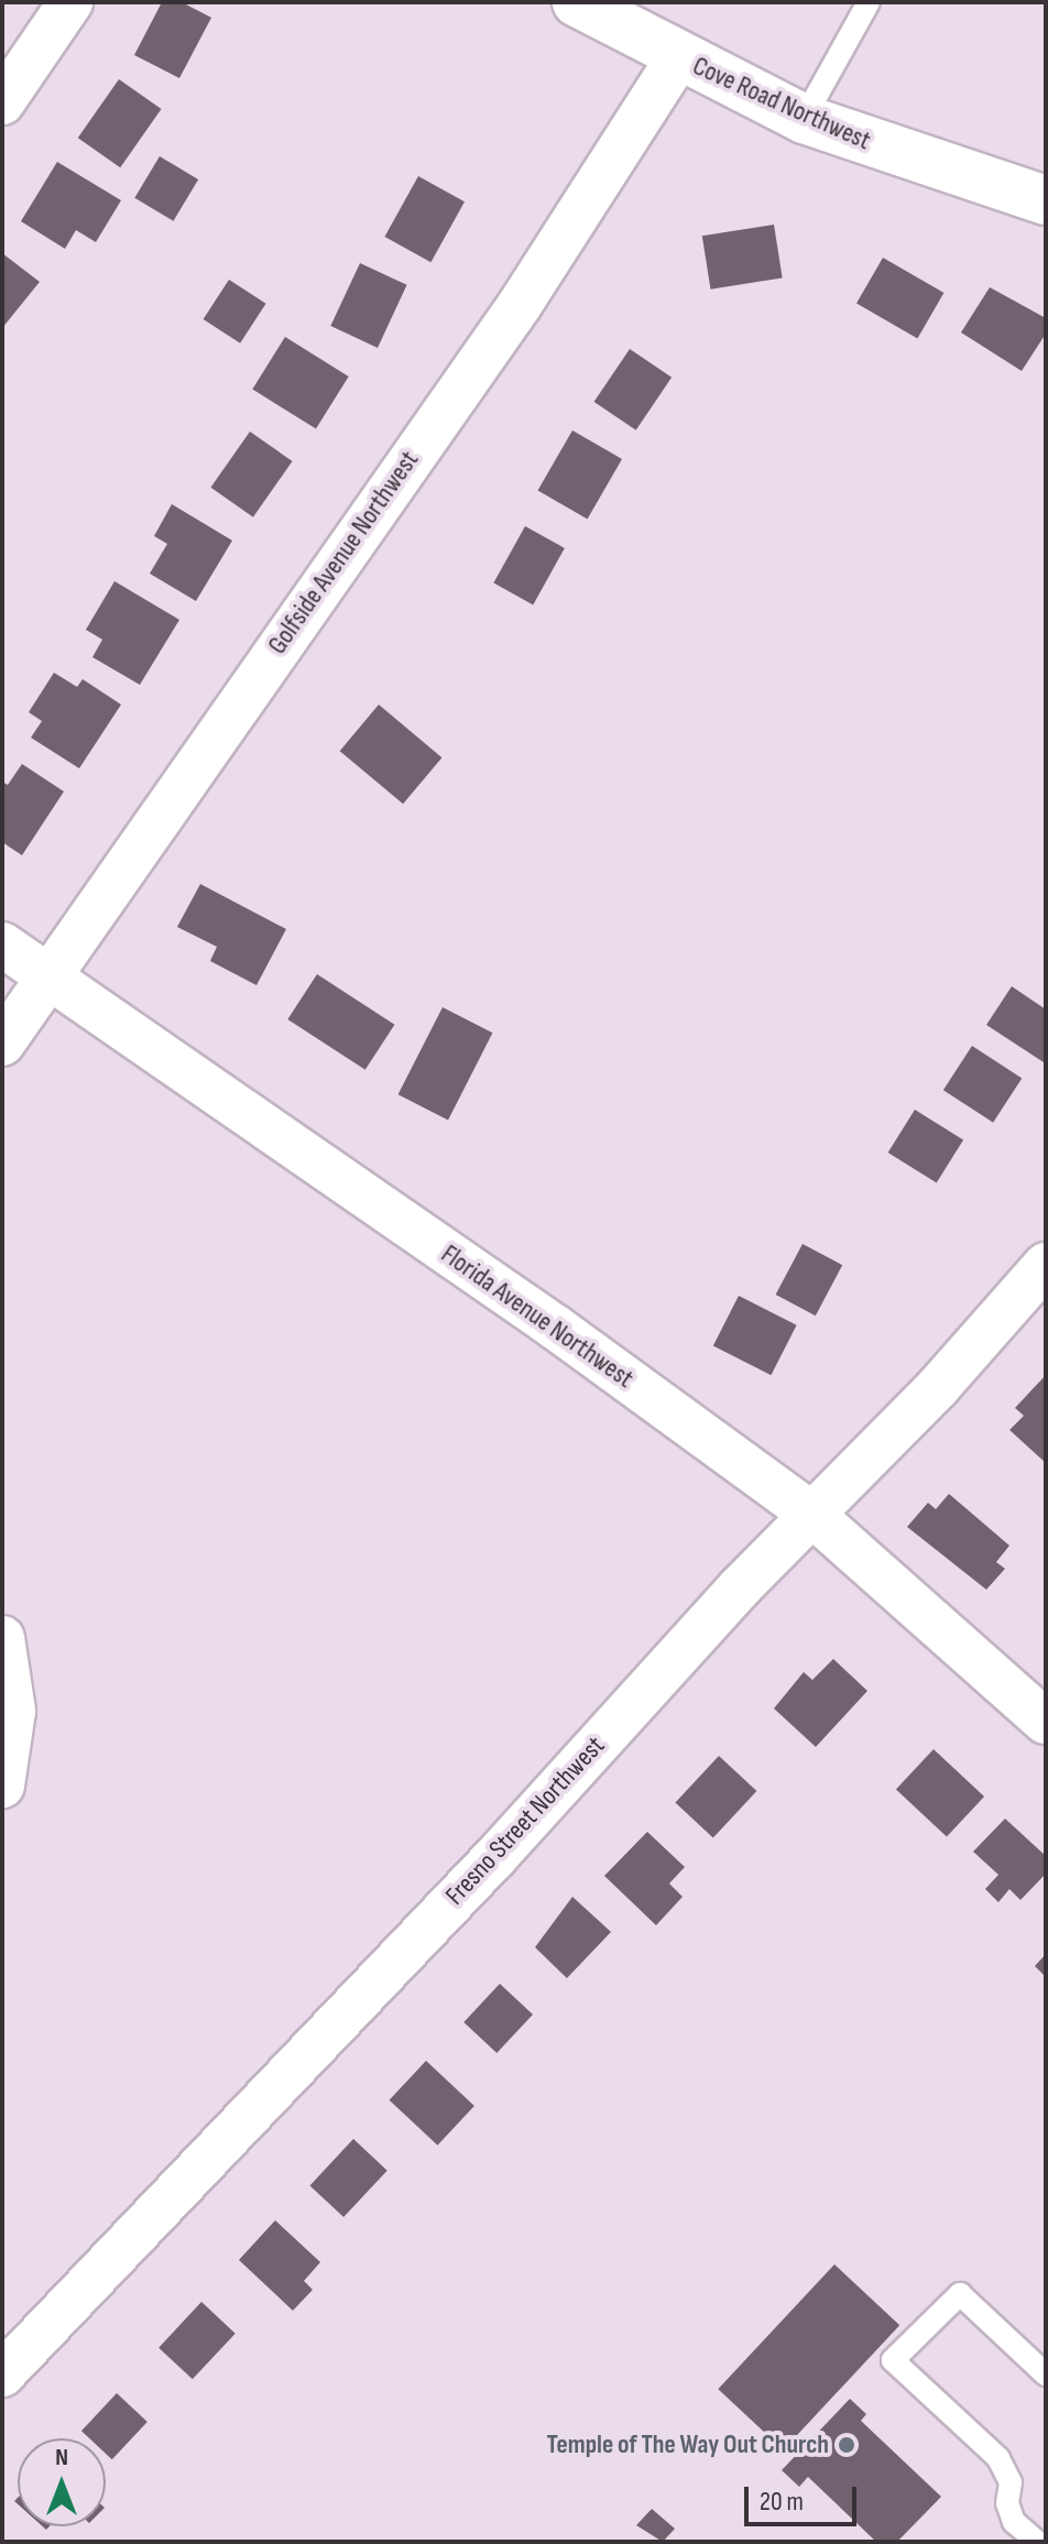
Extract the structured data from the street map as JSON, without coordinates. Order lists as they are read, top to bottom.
{
  "streets": {
    "main road": ["Cove Road Northwest"],
    "street": ["Golfside Avenue Northwest", "Florida Avenue Northwest", "Fresno Street Northwest"]
  },
  "crossings": [
    ["Cove Road Northwest", "Golfside Avenue Northwest"],
    ["Golfside Avenue Northwest", "Florida Avenue Northwest"],
    ["Florida Avenue Northwest", "Fresno Street Northwest"]
  ],
  "places": ["Temple of The Way Out Church"],
  "scale_bar": "20 m",
  "north": "top"
}
